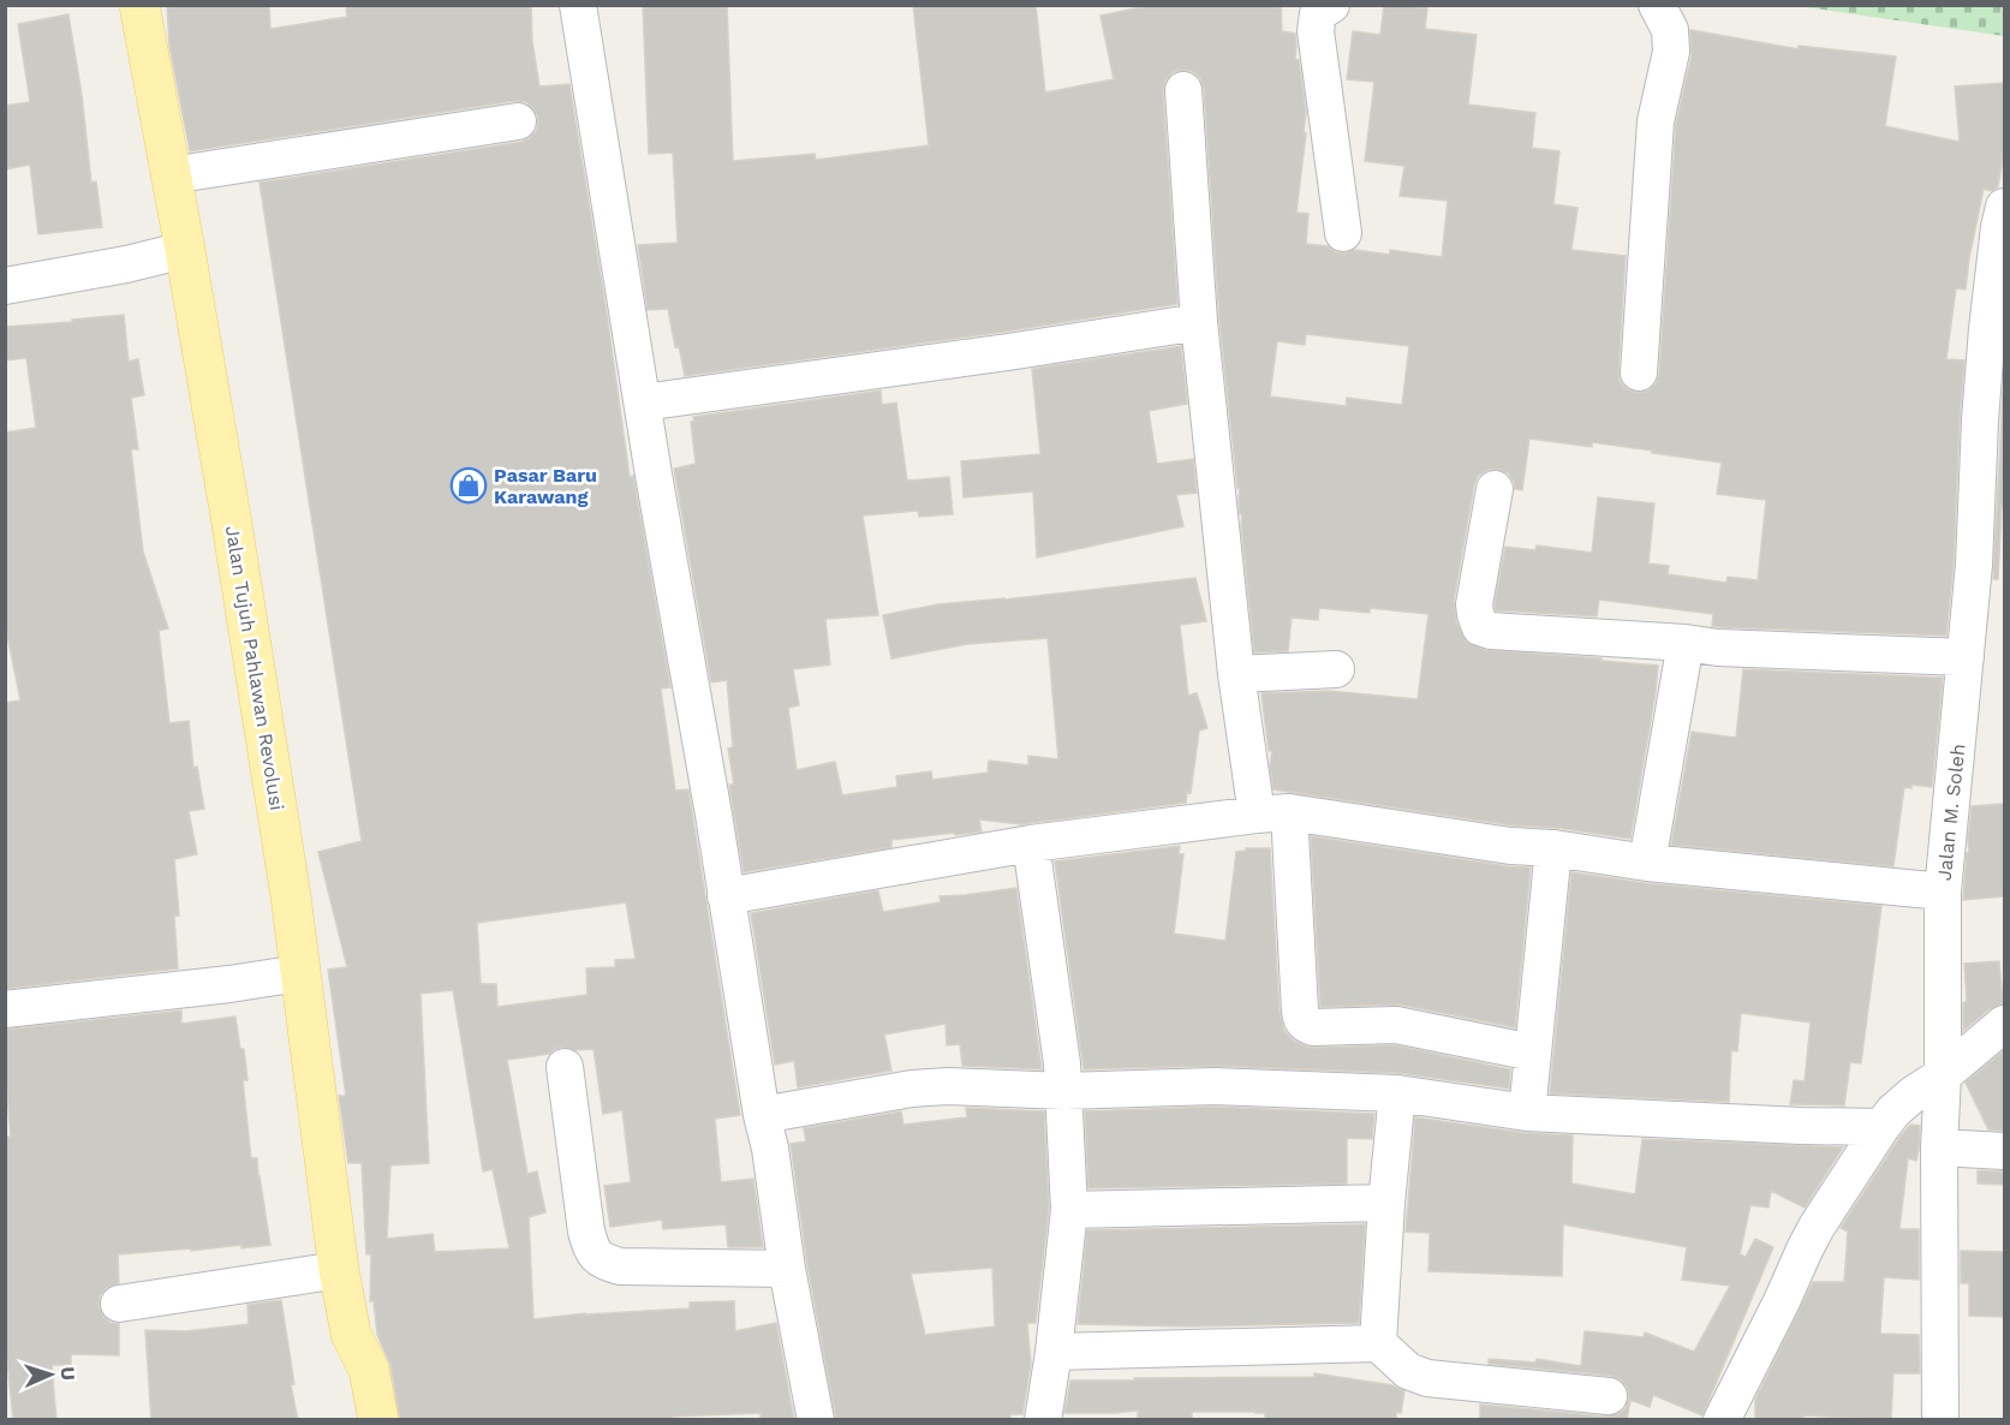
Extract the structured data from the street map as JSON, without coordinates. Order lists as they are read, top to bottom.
{
  "streets": {
    "main road": ["Jalan Tujuh Pahlawan Revolusi"],
    "street": ["Jalan M. Soleh"]
  },
  "places": {
    "shop": ["Pasar Baru Karawang"]
  },
  "north": "right"
}
